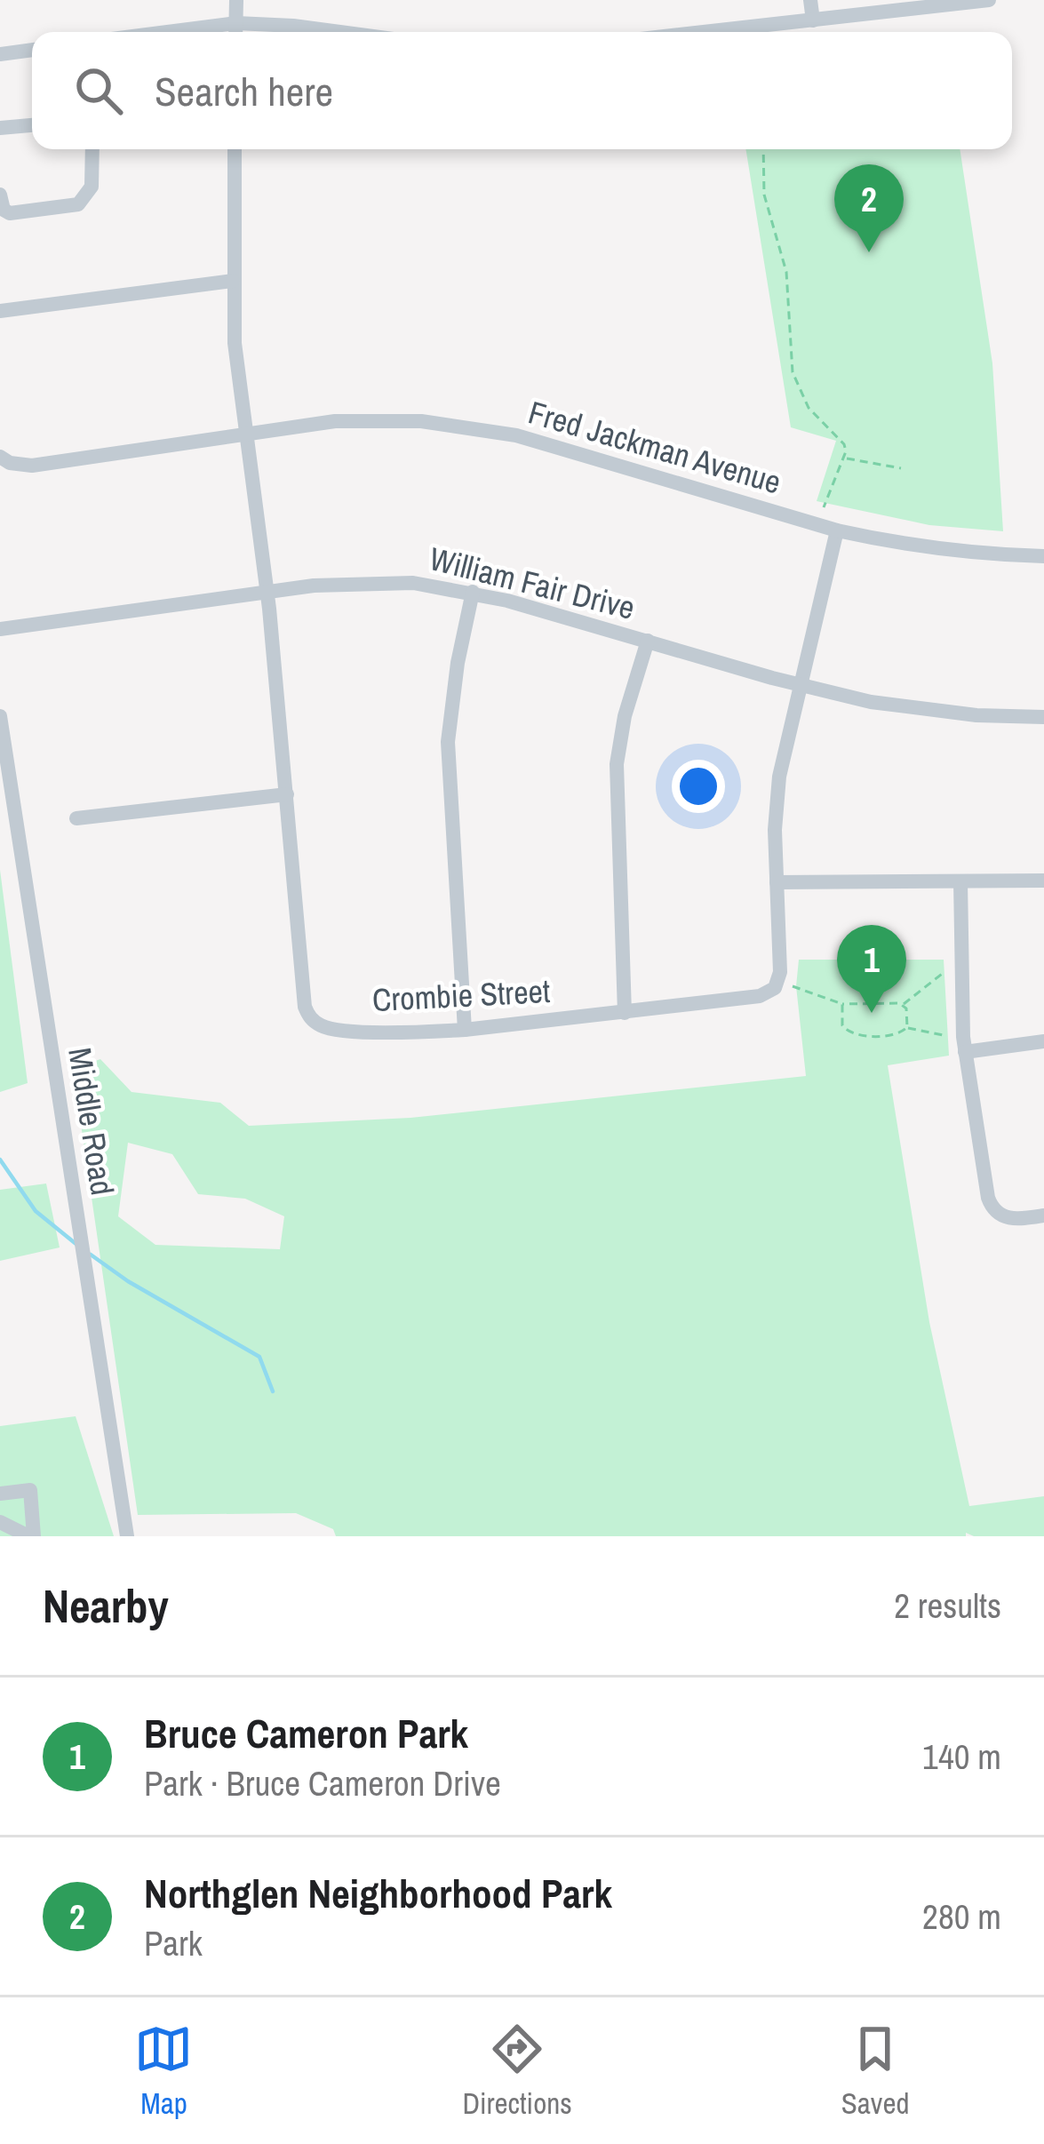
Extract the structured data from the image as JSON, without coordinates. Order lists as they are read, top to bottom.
{
  "streets": {
    "street": [
      "Fred Jackman Avenue",
      "William Fair Drive",
      "Crombie Street",
      "Middle Road"
    ]
  },
  "crossings": [
    ["Fred Jackman Avenue", "Crombie Street"],
    ["William Fair Drive", "Crombie Street"]
  ],
  "page": {
    "search": "Search here",
    "pins": ["2", "1"],
    "heading": ["Nearby", "2 results"],
    "list": [
      {
        "mark": "1",
        "name": "Bruce Cameron Park",
        "note": "Park · Bruce Cameron Drive",
        "value": "140 m"
      },
      {
        "mark": "2",
        "name": "Northglen Neighborhood Park",
        "note": "Park",
        "value": "280 m"
      }
    ],
    "nav": ["Map", "Directions", "Saved"]
  }
}
